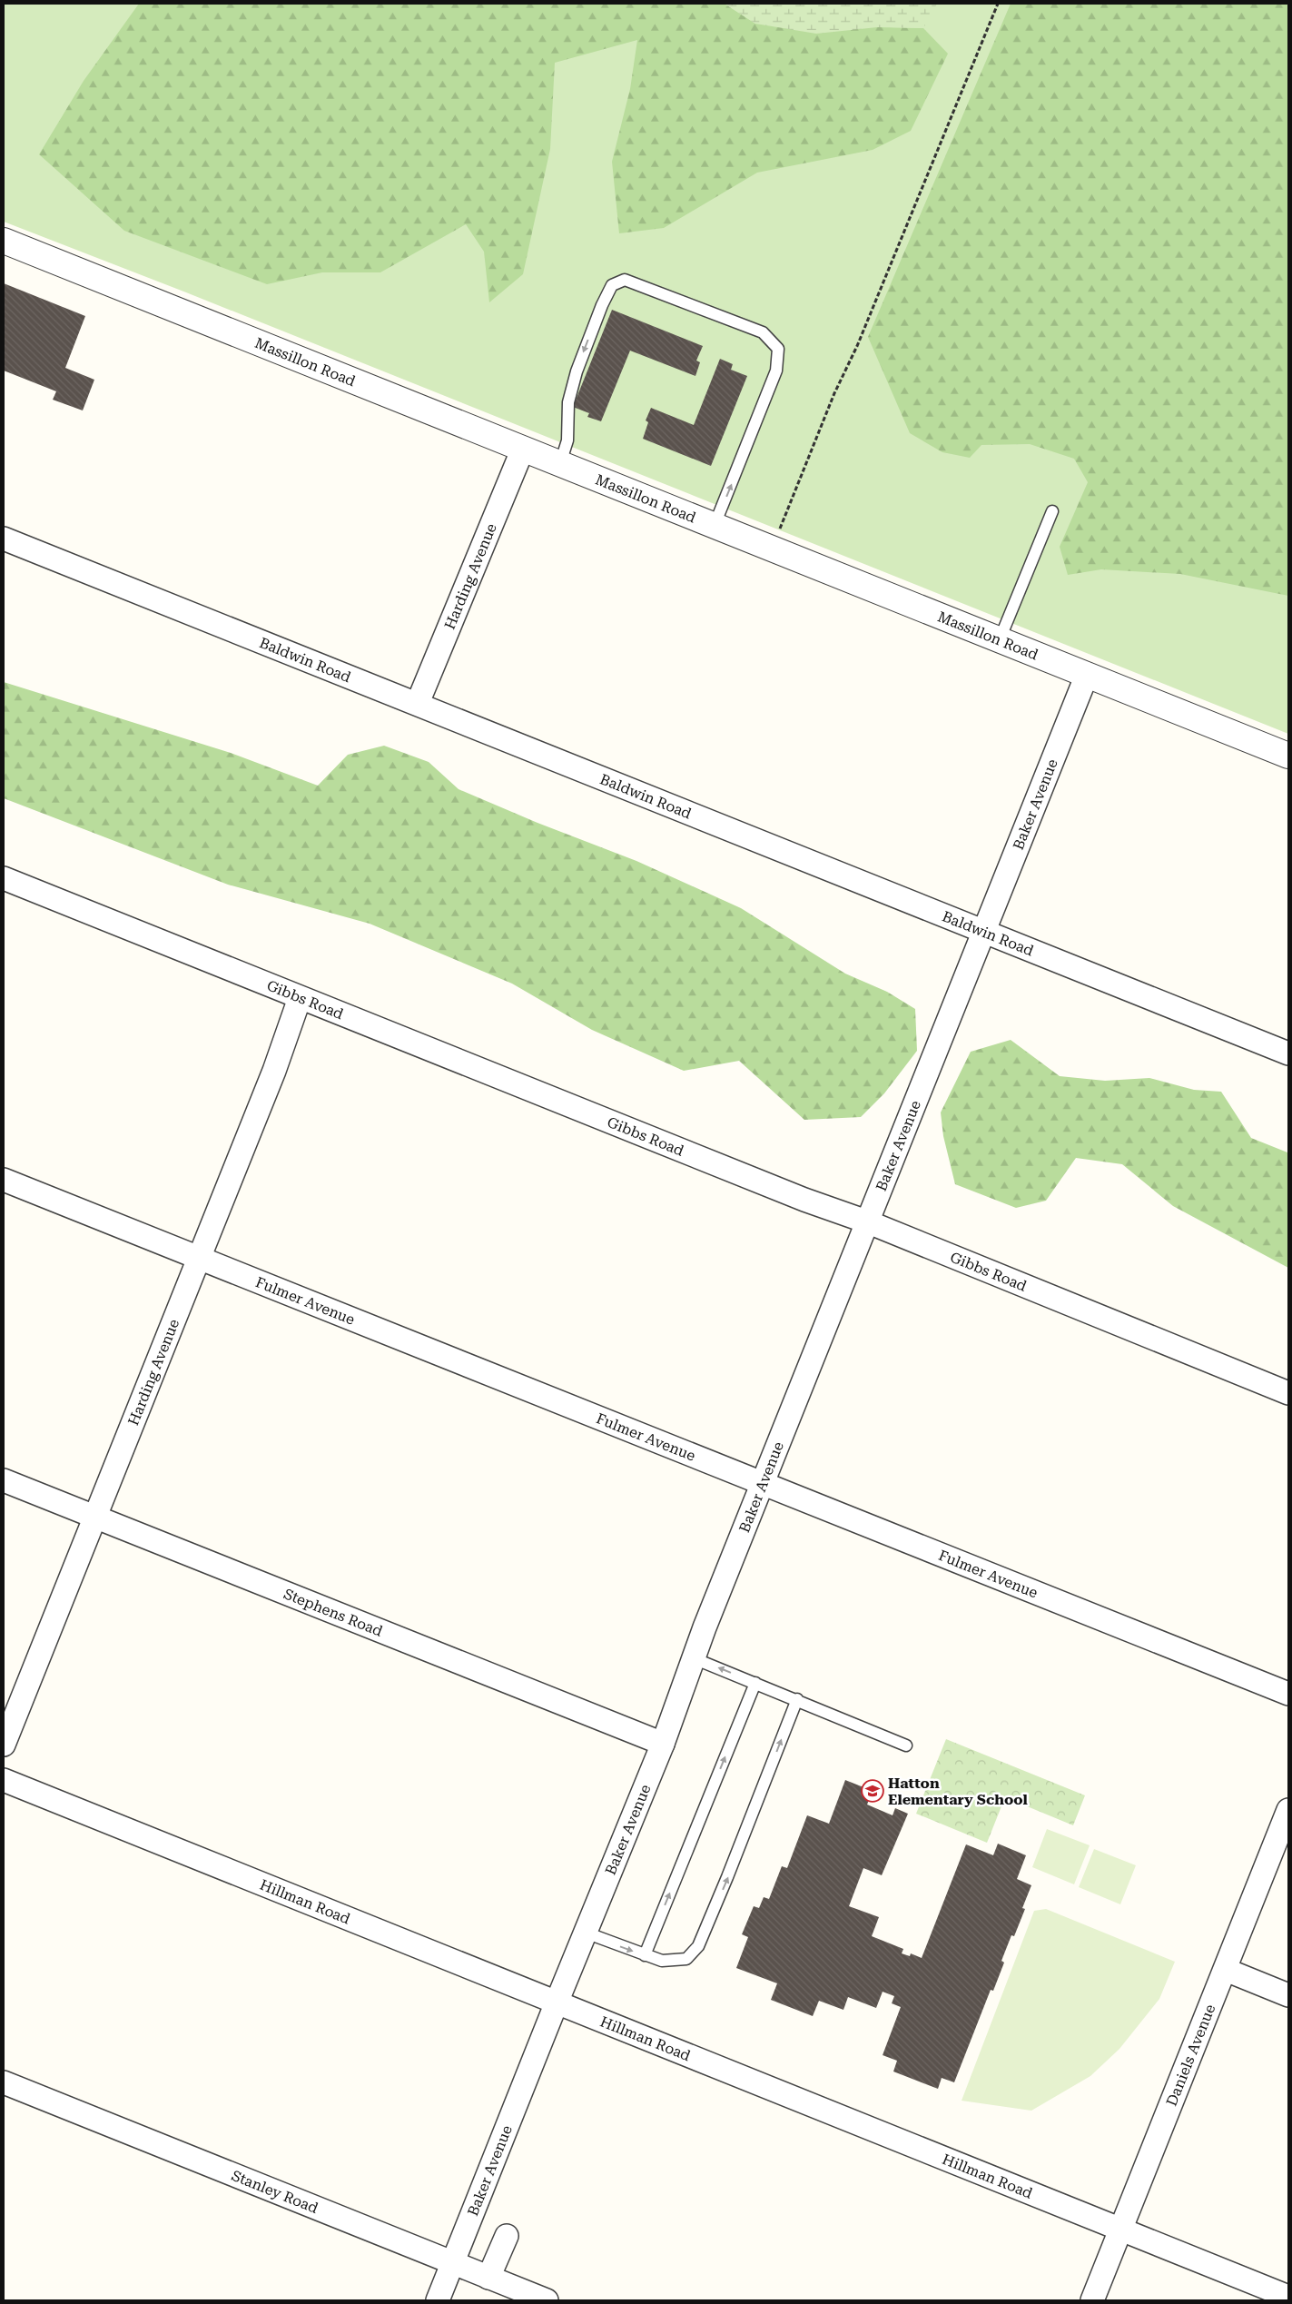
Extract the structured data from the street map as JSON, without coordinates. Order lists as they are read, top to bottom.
{
  "streets": {
    "street": [
      "Massillon Road",
      "Harding Avenue",
      "Baldwin Road",
      "Baker Avenue",
      "Gibbs Road",
      "Fulmer Avenue",
      "Stephens Road",
      "Hillman Road",
      "Daniels Avenue",
      "Stanley Road"
    ]
  },
  "crossings": [
    ["Massillon Road", "Harding Avenue"],
    ["Massillon Road", "Baker Avenue"],
    ["Harding Avenue", "Baldwin Road"],
    ["Harding Avenue", "Gibbs Road"],
    ["Harding Avenue", "Fulmer Avenue"],
    ["Harding Avenue", "Stephens Road"],
    ["Baldwin Road", "Baker Avenue"],
    ["Baker Avenue", "Gibbs Road"],
    ["Baker Avenue", "Fulmer Avenue"],
    ["Baker Avenue", "Stephens Road"],
    ["Baker Avenue", "Hillman Road"],
    ["Baker Avenue", "Stanley Road"],
    ["Hillman Road", "Daniels Avenue"]
  ],
  "places": {
    "school or university": ["Hatton Elementary School"]
  }
}
